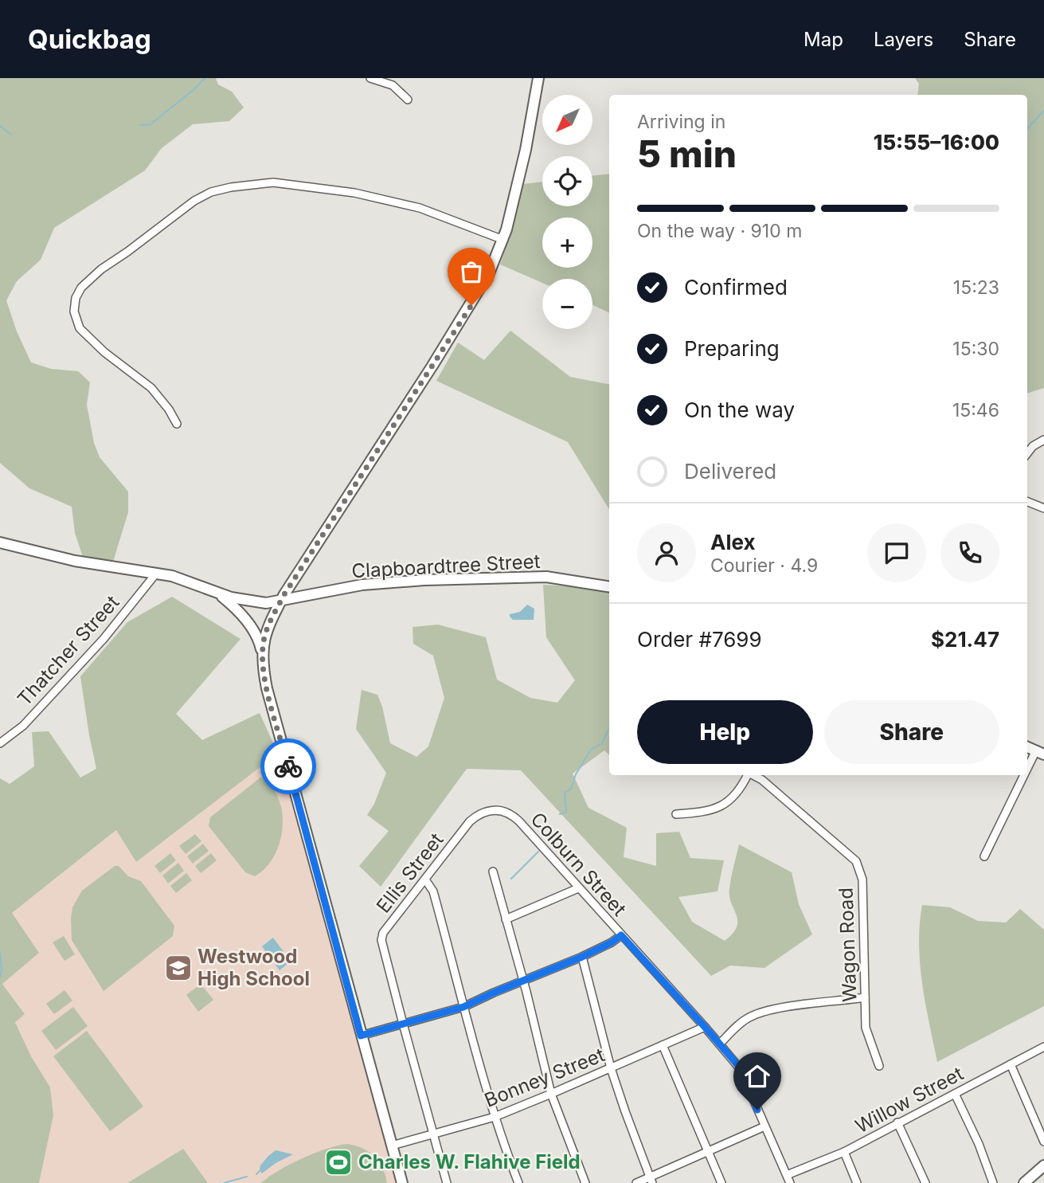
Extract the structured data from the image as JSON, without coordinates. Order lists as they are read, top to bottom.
{
  "streets": {
    "main road": ["Clapboardtree Street"],
    "street": [
      "Thatcher Street",
      "Colburn Street",
      "Ellis Street",
      "Wagon Road",
      "Bonney Street",
      "Willow Street"
    ]
  },
  "crossings": [
    ["Clapboardtree Street", "Thatcher Street"],
    ["Colburn Street", "Ellis Street"],
    ["Colburn Street", "Bonney Street"],
    ["Colburn Street", "Willow Street"],
    ["Ellis Street", "Bonney Street"]
  ],
  "places": {
    "school or university": ["Westwood High School"],
    "sports": ["Charles W. Flahive Field"]
  },
  "north": "bottom left",
  "page": {
    "header": "Quickbag",
    "nav": ["Map", "Layers", "Share"],
    "map_buttons": ["+", "−"],
    "heading": ["5 min", "Arriving in", "15:55–16:00"],
    "panel": [
      "Alex",
      "Courier · 4.9",
      "Order #7699",
      "$21.47"
    ],
    "bar": "On the way · 910 m",
    "list": [
      ["Confirmed", "15:23"],
      ["Preparing", "15:30"],
      ["On the way", "15:46"],
      "Delivered"
    ],
    "buttons": ["Help", "Share"]
  }
}
